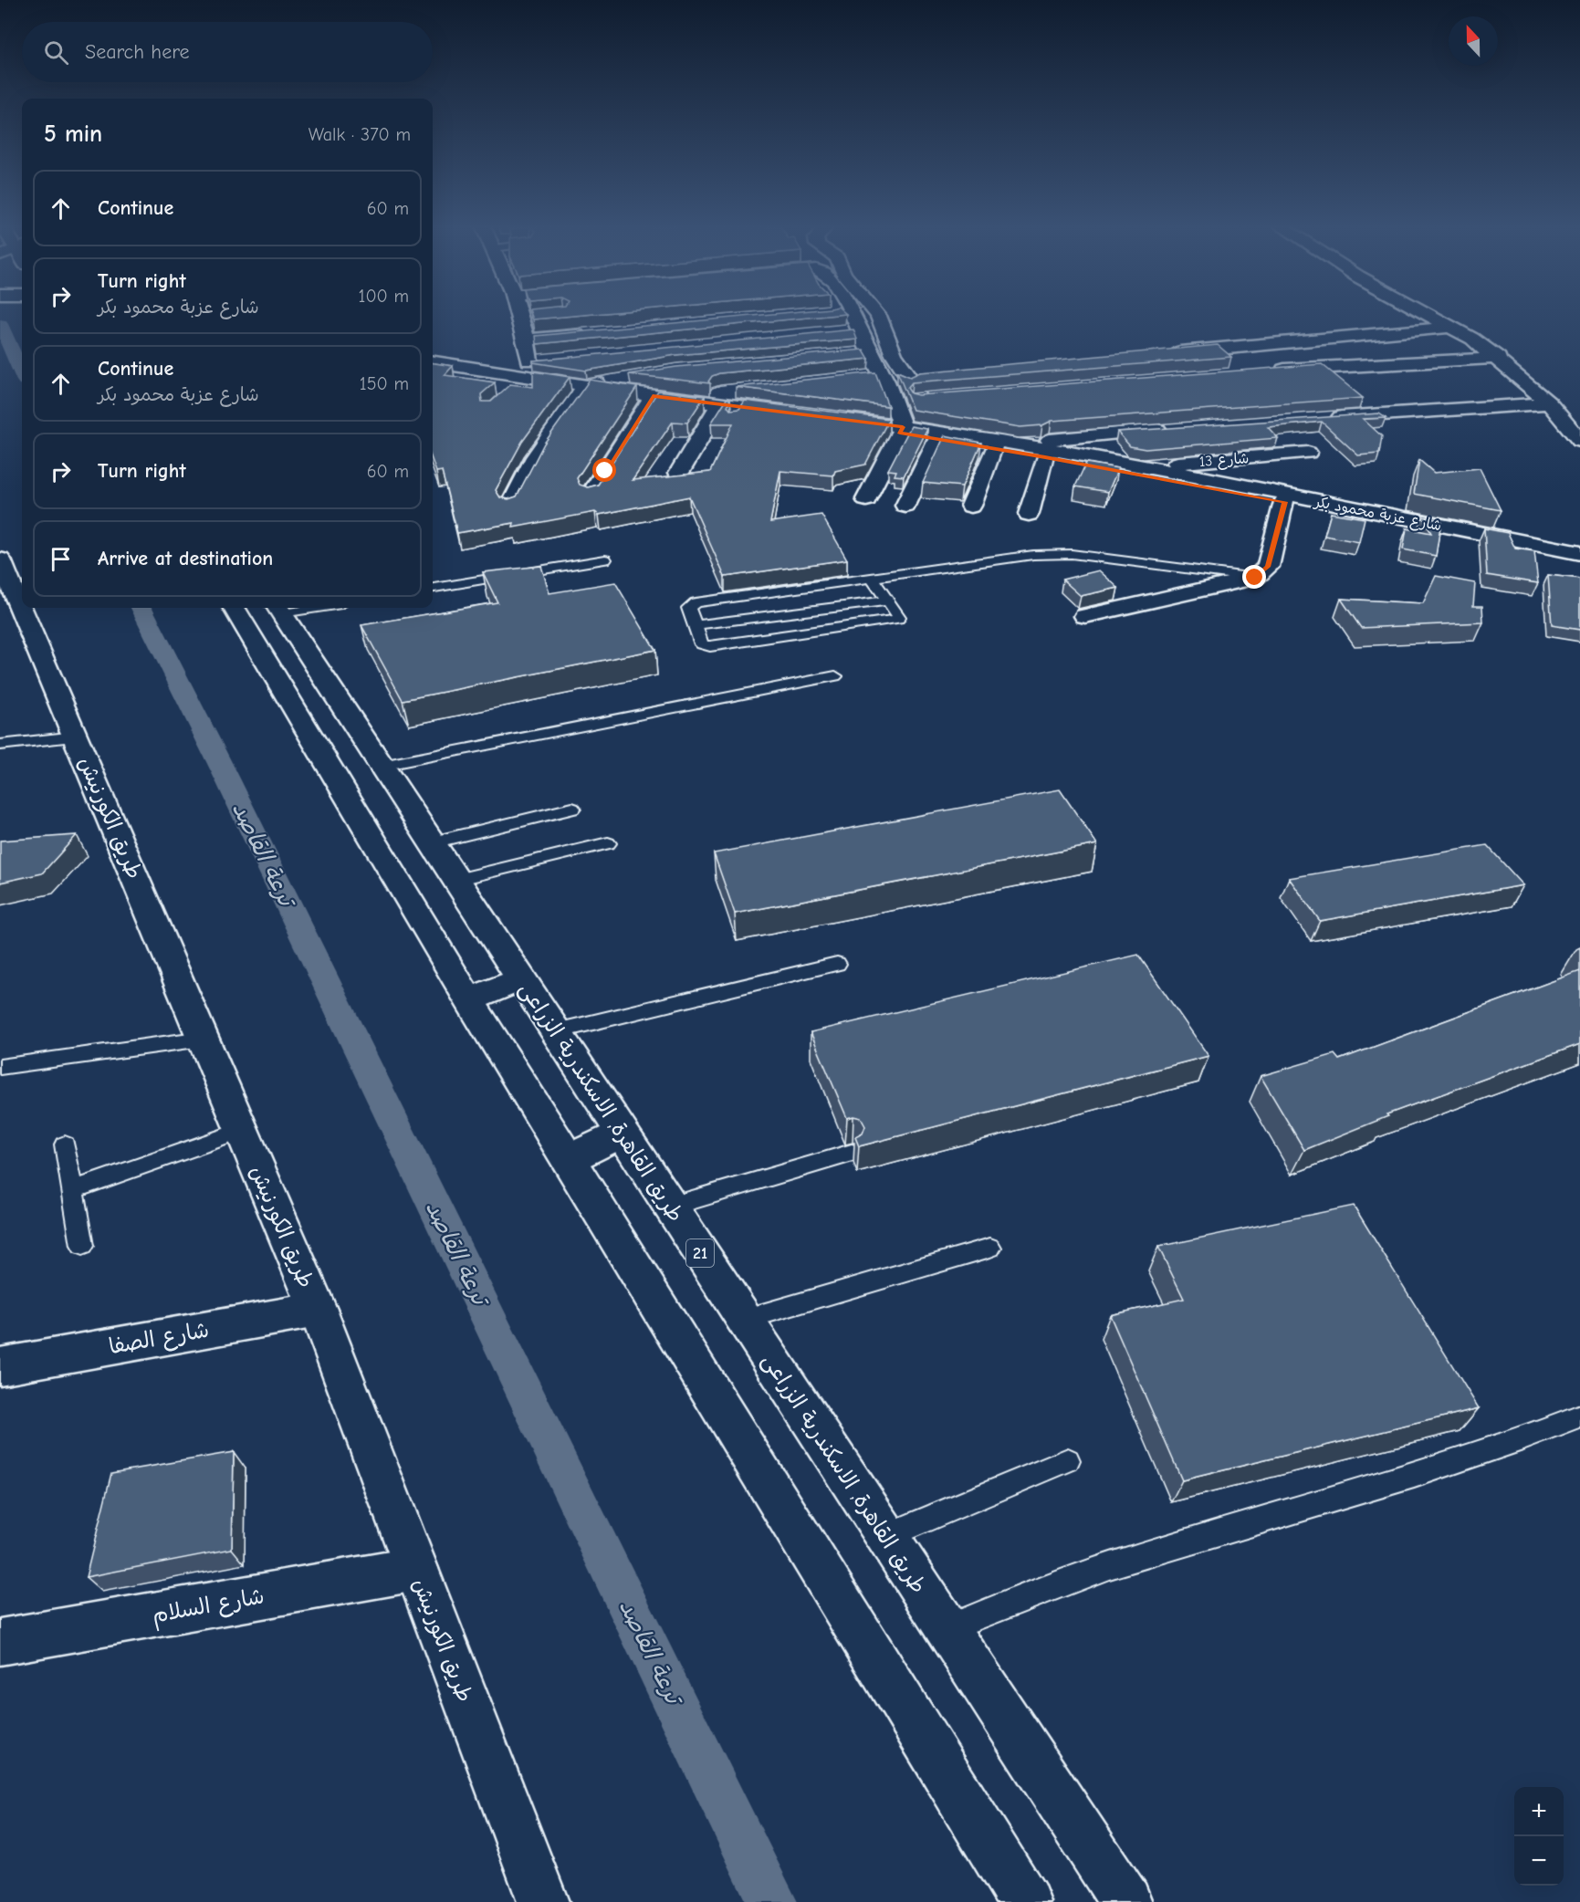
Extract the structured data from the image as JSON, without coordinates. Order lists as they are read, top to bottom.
{
  "streets": {
    "main road": [
      "شارع 13",
      "شارع عزبة محمود بكر",
      "طريق الكورنيش",
      "طريق القاهرة, الاسكندرية الزراعى",
      "21",
      "شارع الصفا",
      "شارع السلام"
    ]
  },
  "crossings": [
    ["شارع 13", "شارع عزبة محمود بكر"],
    ["طريق الكورنيش", "شارع الصفا"],
    ["طريق الكورنيش", "شارع السلام"]
  ],
  "water": ["ترعة القاصد"],
  "north": "top",
  "page": {
    "search": "Search here",
    "heading": ["5 min", "Walk · 370 m"],
    "list": [
      ["Continue", "60 m"],
      ["Turn right", "شارع عزبة محمود بكر", "100 m"],
      ["Continue", "شارع عزبة محمود بكر", "150 m"],
      ["Turn right", "60 m"],
      "Arrive at destination"
    ],
    "map_buttons": ["+", "−"]
  }
}
